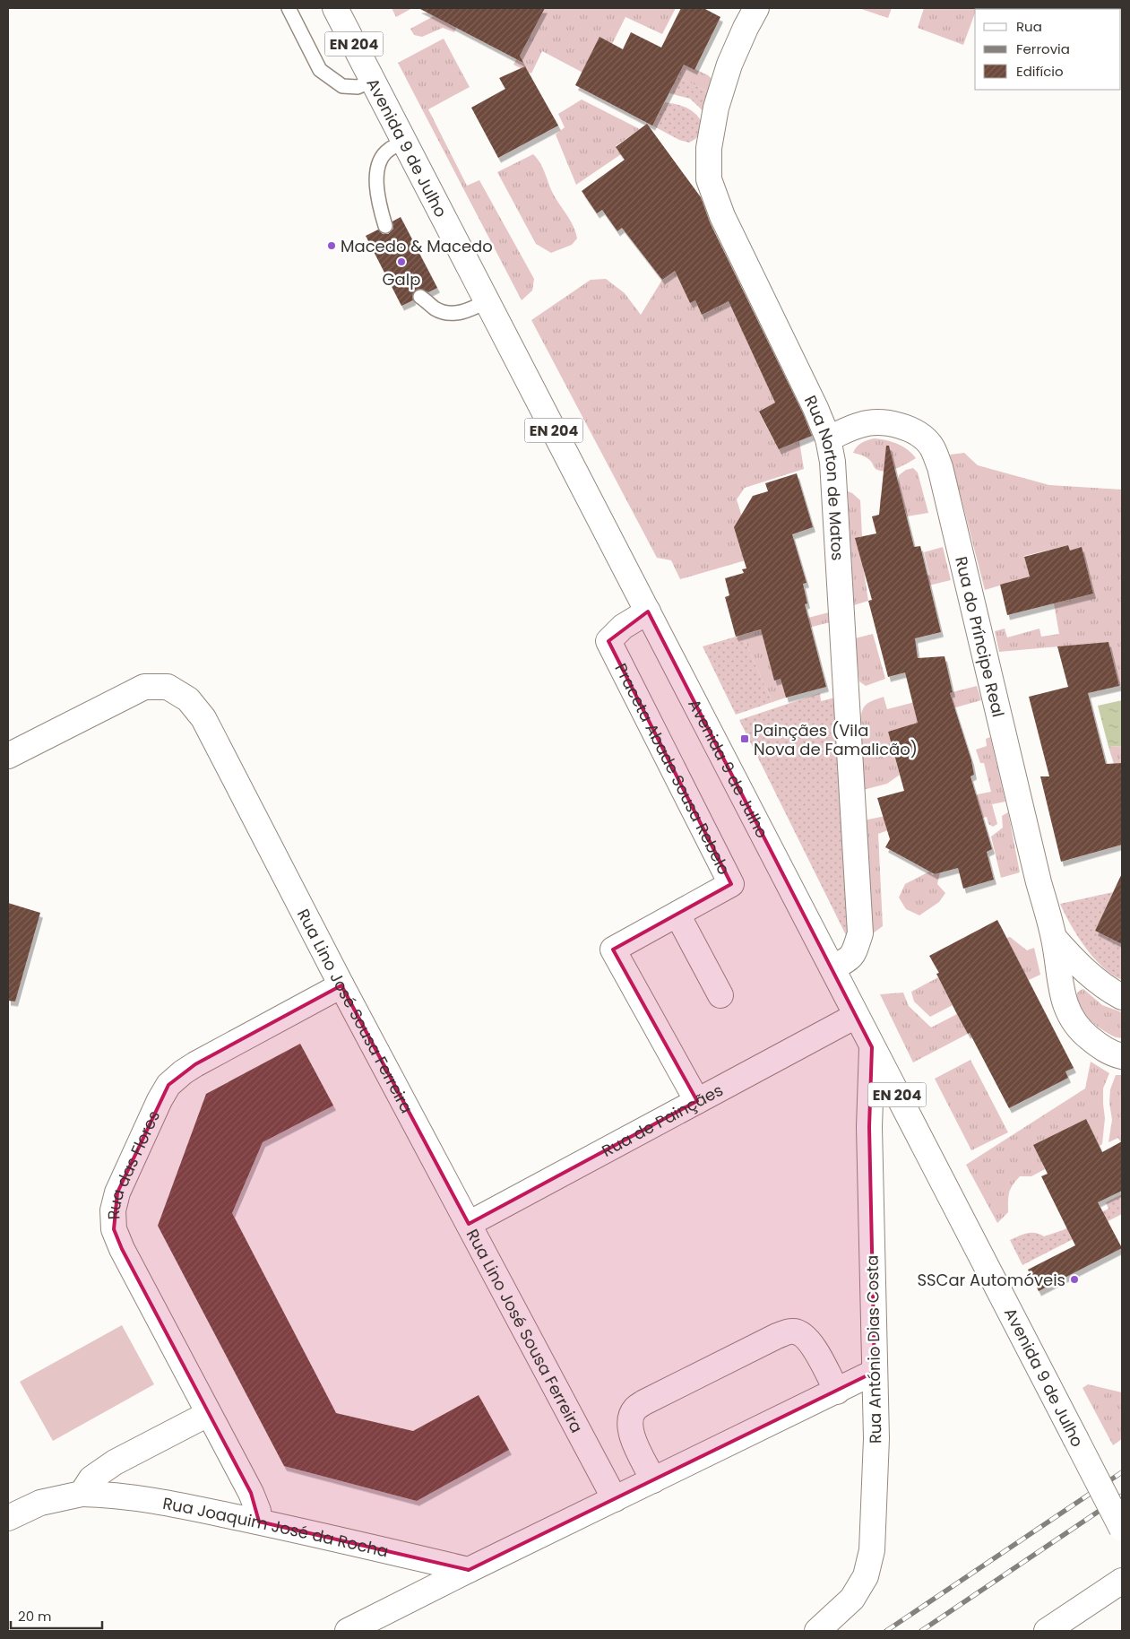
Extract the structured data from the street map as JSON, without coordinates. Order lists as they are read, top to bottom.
{
  "streets": {
    "street": [
      "EN 204",
      "Avenida 9 de Julho",
      "Rua Norton de Matos",
      "Rua do Príncipe Real",
      "Praceta Abade Sousa Rebelo",
      "Rua Lino José Sousa Ferreira",
      "Rua de Painçães",
      "Rua das Flores",
      "Rua António Dias Costa",
      "Rua Joaquim José da Rocha"
    ]
  },
  "crossings": [
    ["Avenida 9 de Julho", "Rua Norton de Matos"],
    ["Avenida 9 de Julho", "Praceta Abade Sousa Rebelo"],
    ["Avenida 9 de Julho", "Rua de Painçães"],
    ["Avenida 9 de Julho", "Rua António Dias Costa"],
    ["Rua Norton de Matos", "Rua do Príncipe Real"],
    ["Praceta Abade Sousa Rebelo", "Rua de Painçães"],
    ["Rua Lino José Sousa Ferreira", "Rua de Painçães"],
    ["Rua Lino José Sousa Ferreira", "Rua das Flores"],
    ["Rua das Flores", "Rua Joaquim José da Rocha"]
  ],
  "places": {
    "other": ["Macedo & Macedo", "Galp", "SSCar Automóveis"],
    "transit": ["Painçães (Vila Nova de Famalicão)"]
  },
  "legend": ["Rua", "Ferrovia", "Edifício"],
  "scale_bar": "20 m"
}
